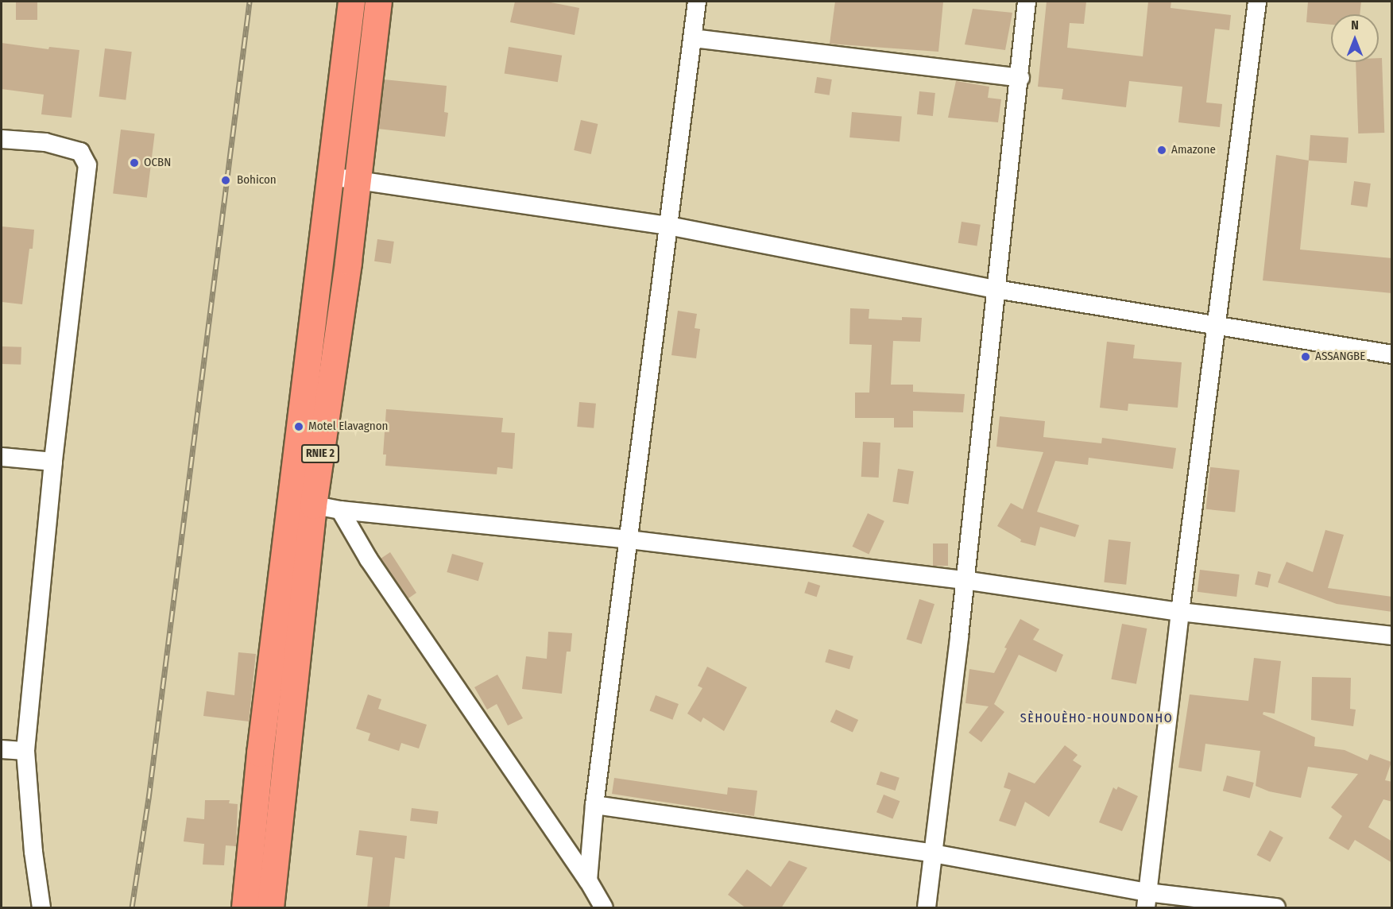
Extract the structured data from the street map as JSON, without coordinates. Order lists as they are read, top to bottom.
{
  "streets": {
    "highway": ["RNIE 2"]
  },
  "districts": ["SÈHOUÈHO-HOUNDONHO"],
  "places": [
    "Amazone",
    "OCBN",
    "Bohicon",
    "ASSANGBE",
    "Motel Elavagnon"
  ],
  "north": "top"
}
